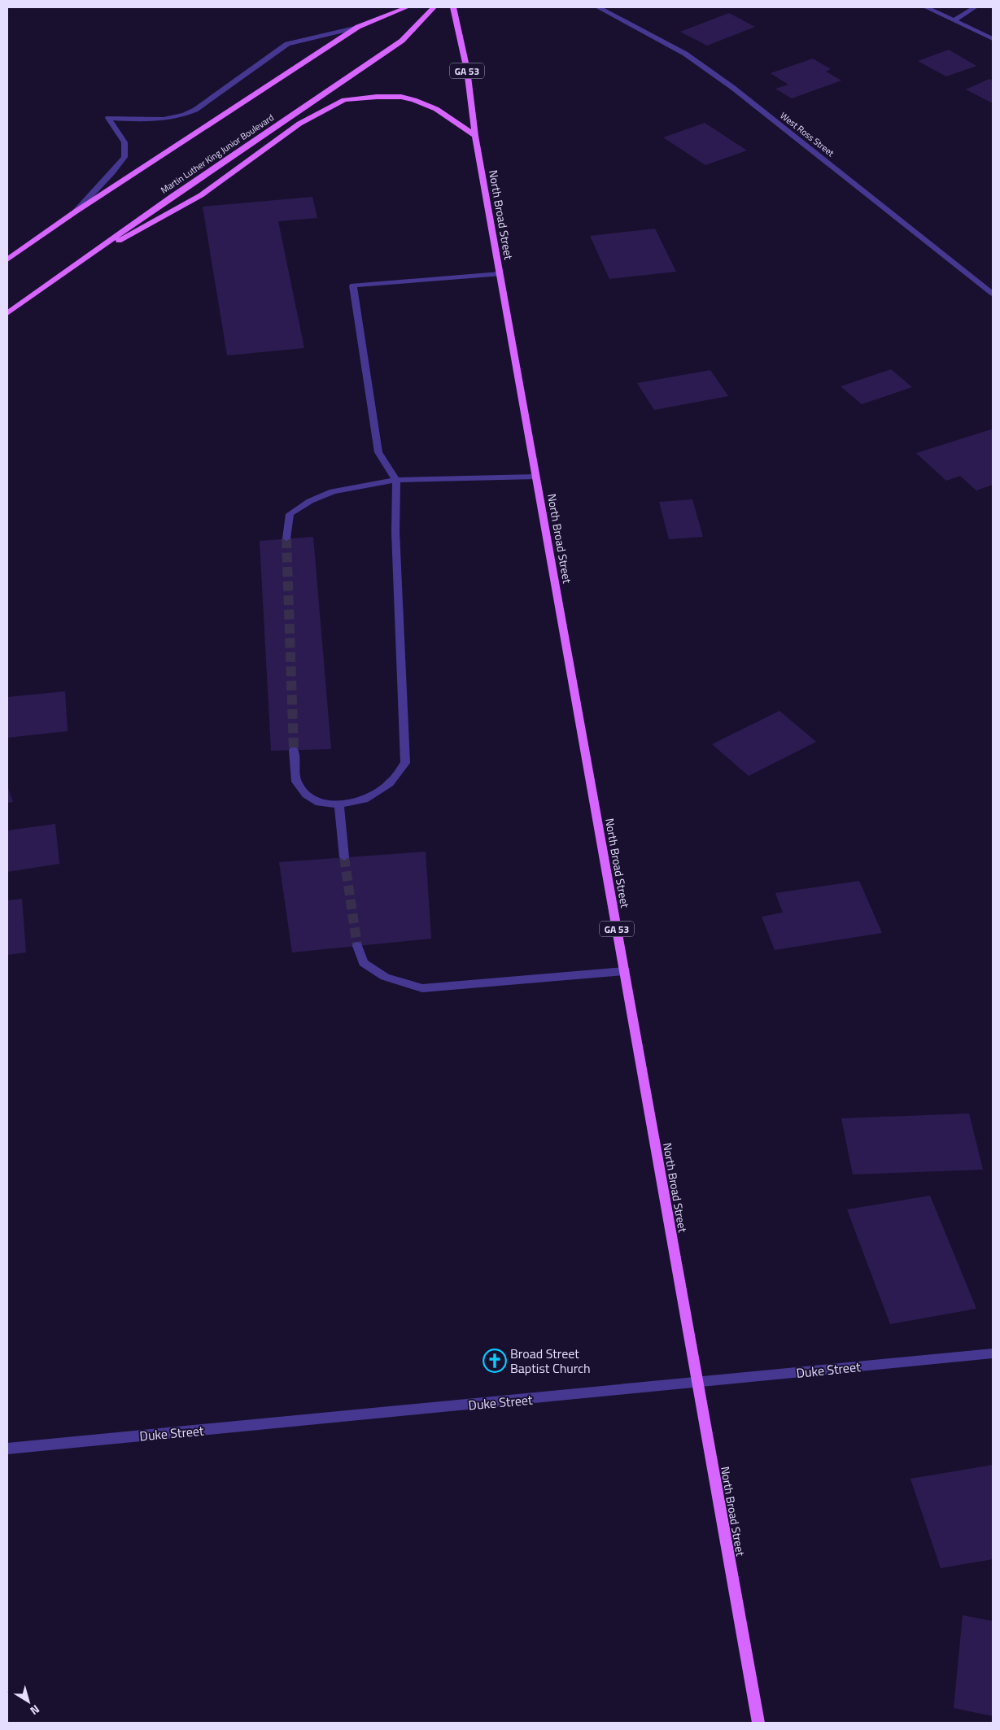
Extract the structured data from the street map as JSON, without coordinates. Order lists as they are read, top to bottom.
{
  "streets": {
    "main road": ["GA 53", "Martin Luther King Junior Boulevard", "North Broad Street"],
    "street": ["West Ross Street", "Duke Street"]
  },
  "crossings": [
    ["North Broad Street", "Duke Street"]
  ],
  "places": {
    "church": ["Broad Street Baptist Church"]
  },
  "north": "bottom right"
}
